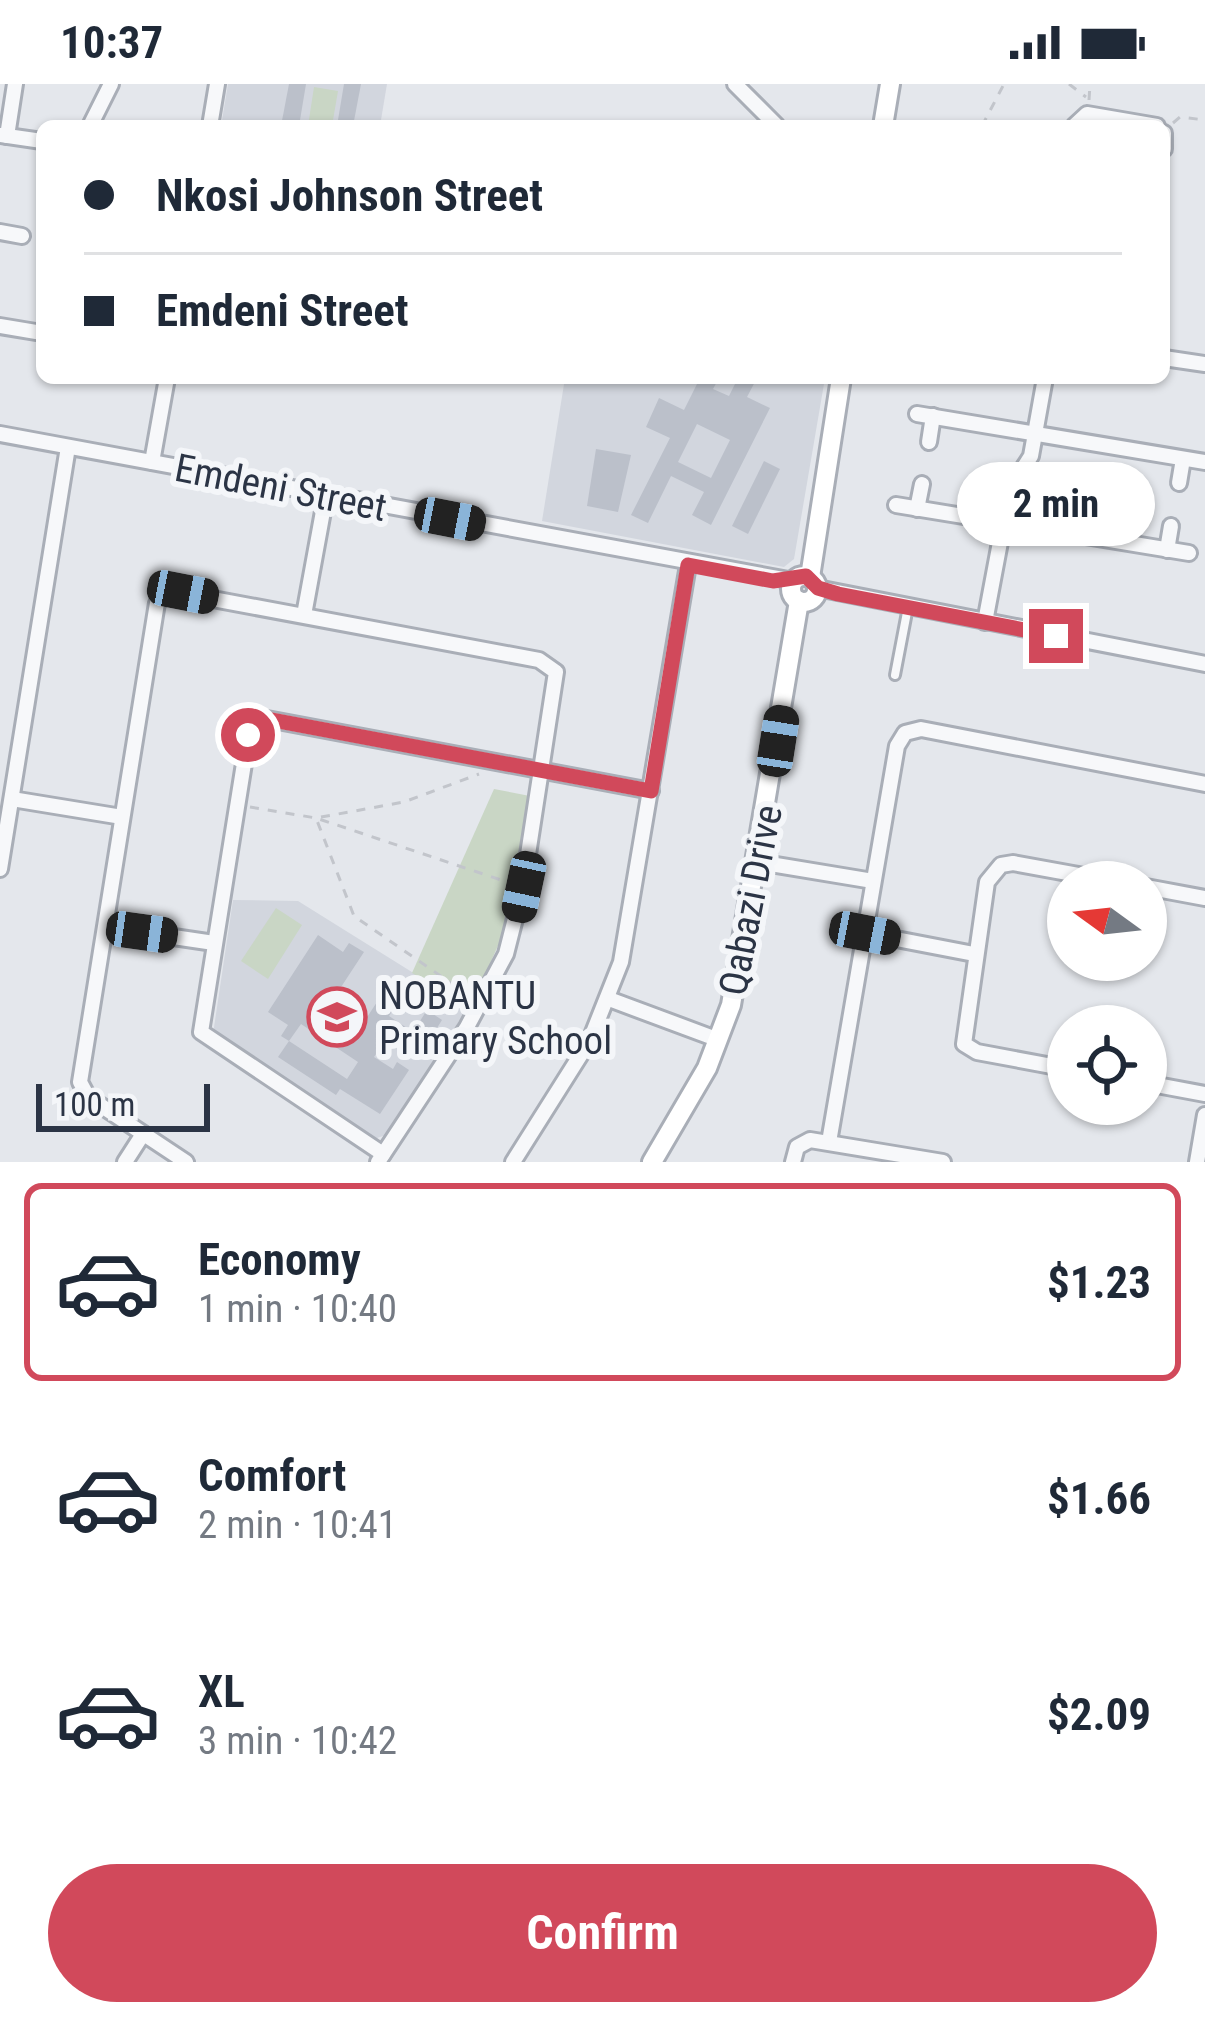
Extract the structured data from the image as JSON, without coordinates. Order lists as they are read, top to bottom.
{
  "streets": {
    "street": ["Emdeni Street", "Qabazi Drive"]
  },
  "crossings": [
    ["Emdeni Street", "Qabazi Drive"]
  ],
  "places": {
    "school or university": ["NOBANTU Primary School"]
  },
  "scale_bar": "100 m",
  "north": "left",
  "page": {
    "status": "10:37",
    "banner": ["Nkosi Johnson Street", "Emdeni Street"],
    "bubble": "2 min",
    "scale": "100 m",
    "list": [
      {
        "name": "Economy",
        "note": "1 min · 10:40",
        "value": "$1.23"
      },
      {
        "name": "Comfort",
        "note": "2 min · 10:41",
        "value": "$1.66"
      },
      {
        "name": "XL",
        "note": "3 min · 10:42",
        "value": "$2.09"
      }
    ],
    "buttons": "Confirm"
  }
}
